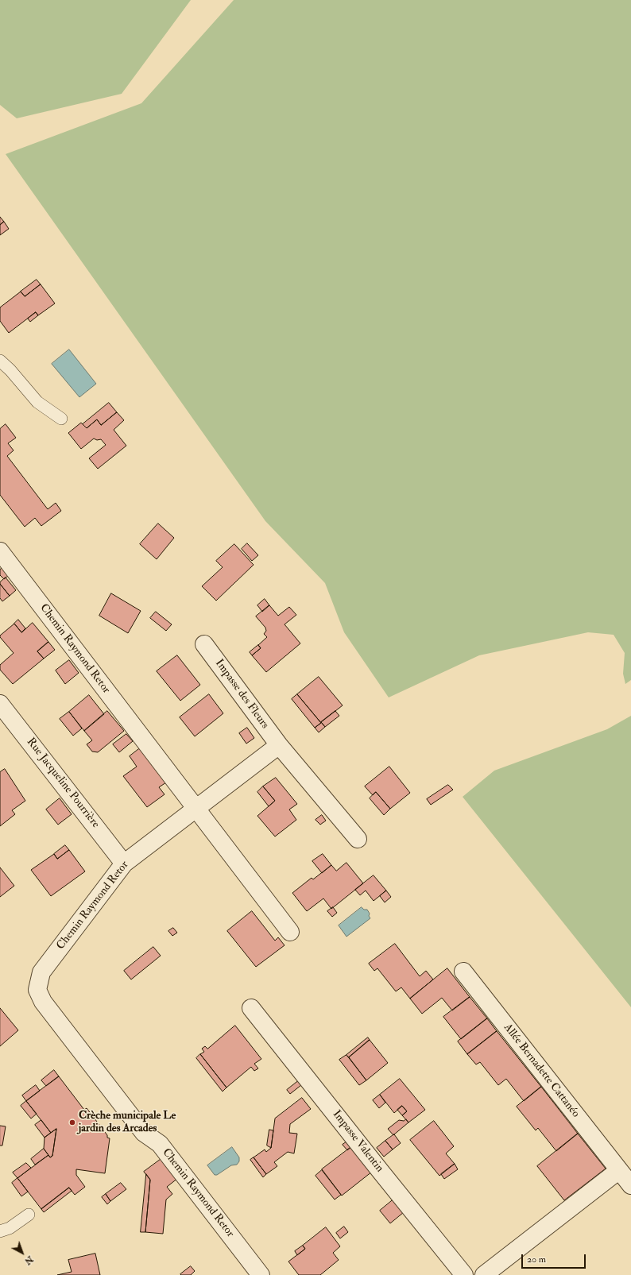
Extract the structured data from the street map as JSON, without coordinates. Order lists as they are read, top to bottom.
{
  "streets": {
    "street": [
      "Chemin Raymond Retor",
      "Impasse des Fleurs",
      "Rue Jacqueline Pourrière",
      "Allée Bernadette Cattanéo",
      "Impasse Valentin"
    ]
  },
  "crossings": [
    ["Chemin Raymond Retor", "Rue Jacqueline Pourrière"]
  ],
  "places": ["Crèche municipale Le jardin des Arcades"],
  "scale_bar": "20 m",
  "north": "bottom right"
}
